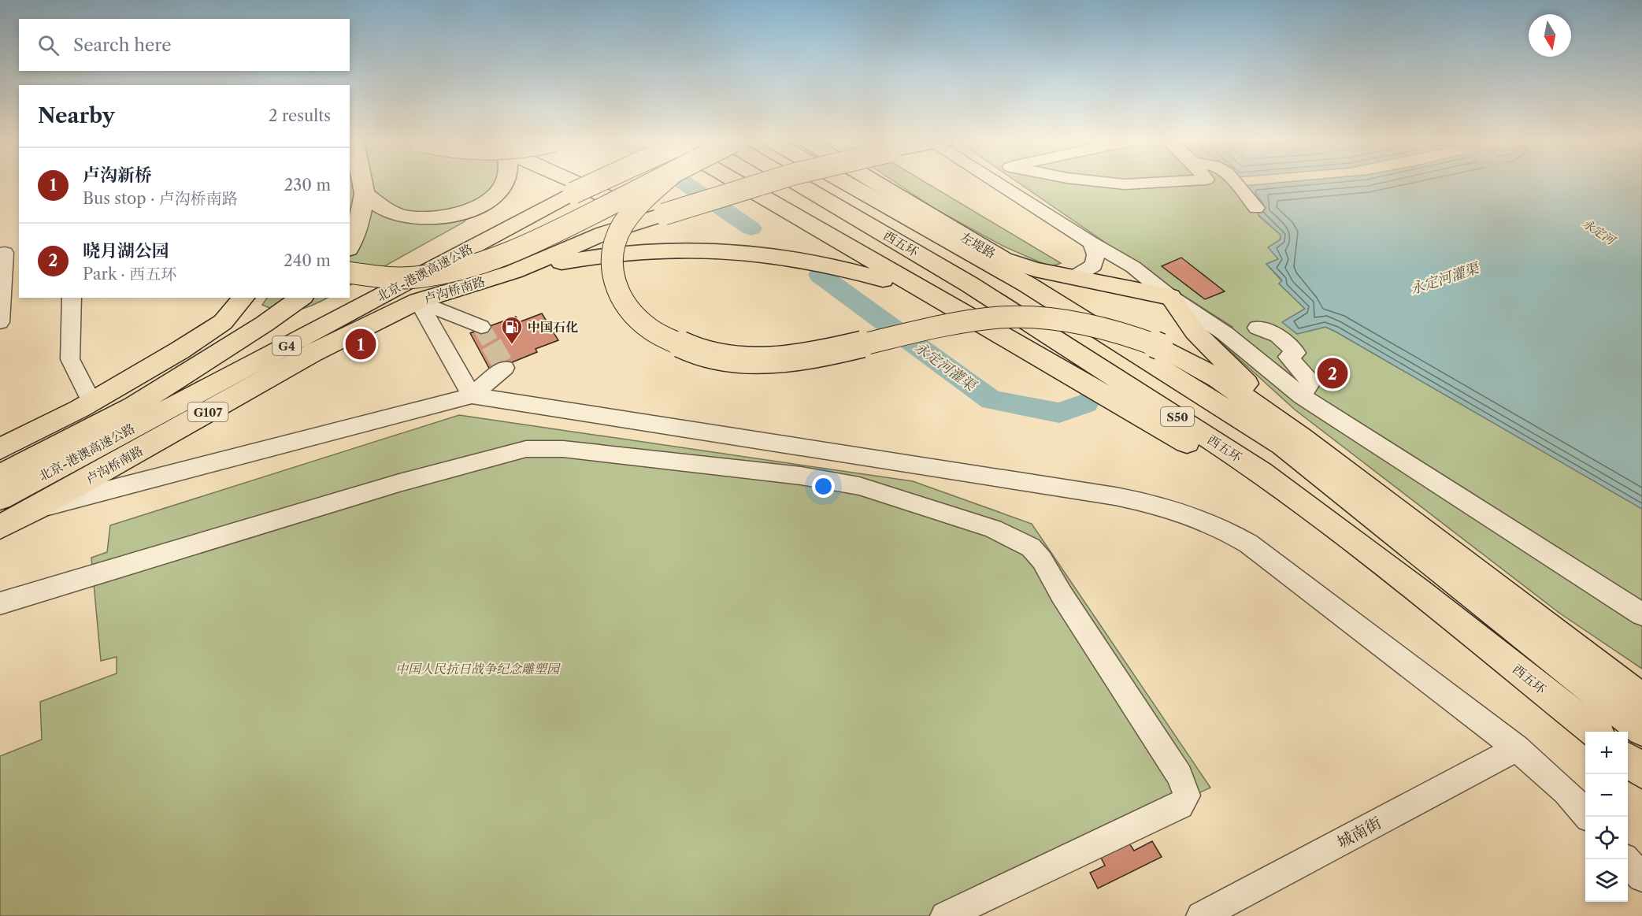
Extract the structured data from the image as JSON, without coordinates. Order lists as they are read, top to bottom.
{
  "streets": {
    "main road": [
      "西五环",
      "左堤路",
      "北京-港澳高速公路",
      "卢沟桥南路",
      "G4",
      "G107",
      "S50"
    ],
    "street": ["城南街"]
  },
  "crossings": [
    ["北京-港澳高速公路", "G4"]
  ],
  "water": ["永定河", "永定河灌渠"],
  "parks": ["中国人民抗日战争纪念雕塑园"],
  "places": {
    "fuel station": ["中国石化"]
  },
  "north": "bottom",
  "page": {
    "search": "Search here",
    "heading": ["Nearby", "2 results"],
    "list": [
      {
        "mark": "1",
        "name": "卢沟新桥",
        "note": "Bus stop · 卢沟桥南路",
        "value": "230 m"
      },
      {
        "mark": "2",
        "name": "晓月湖公园",
        "note": "Park · 西五环",
        "value": "240 m"
      }
    ],
    "pins": ["1", "2"],
    "map_buttons": ["+", "−"]
  }
}
